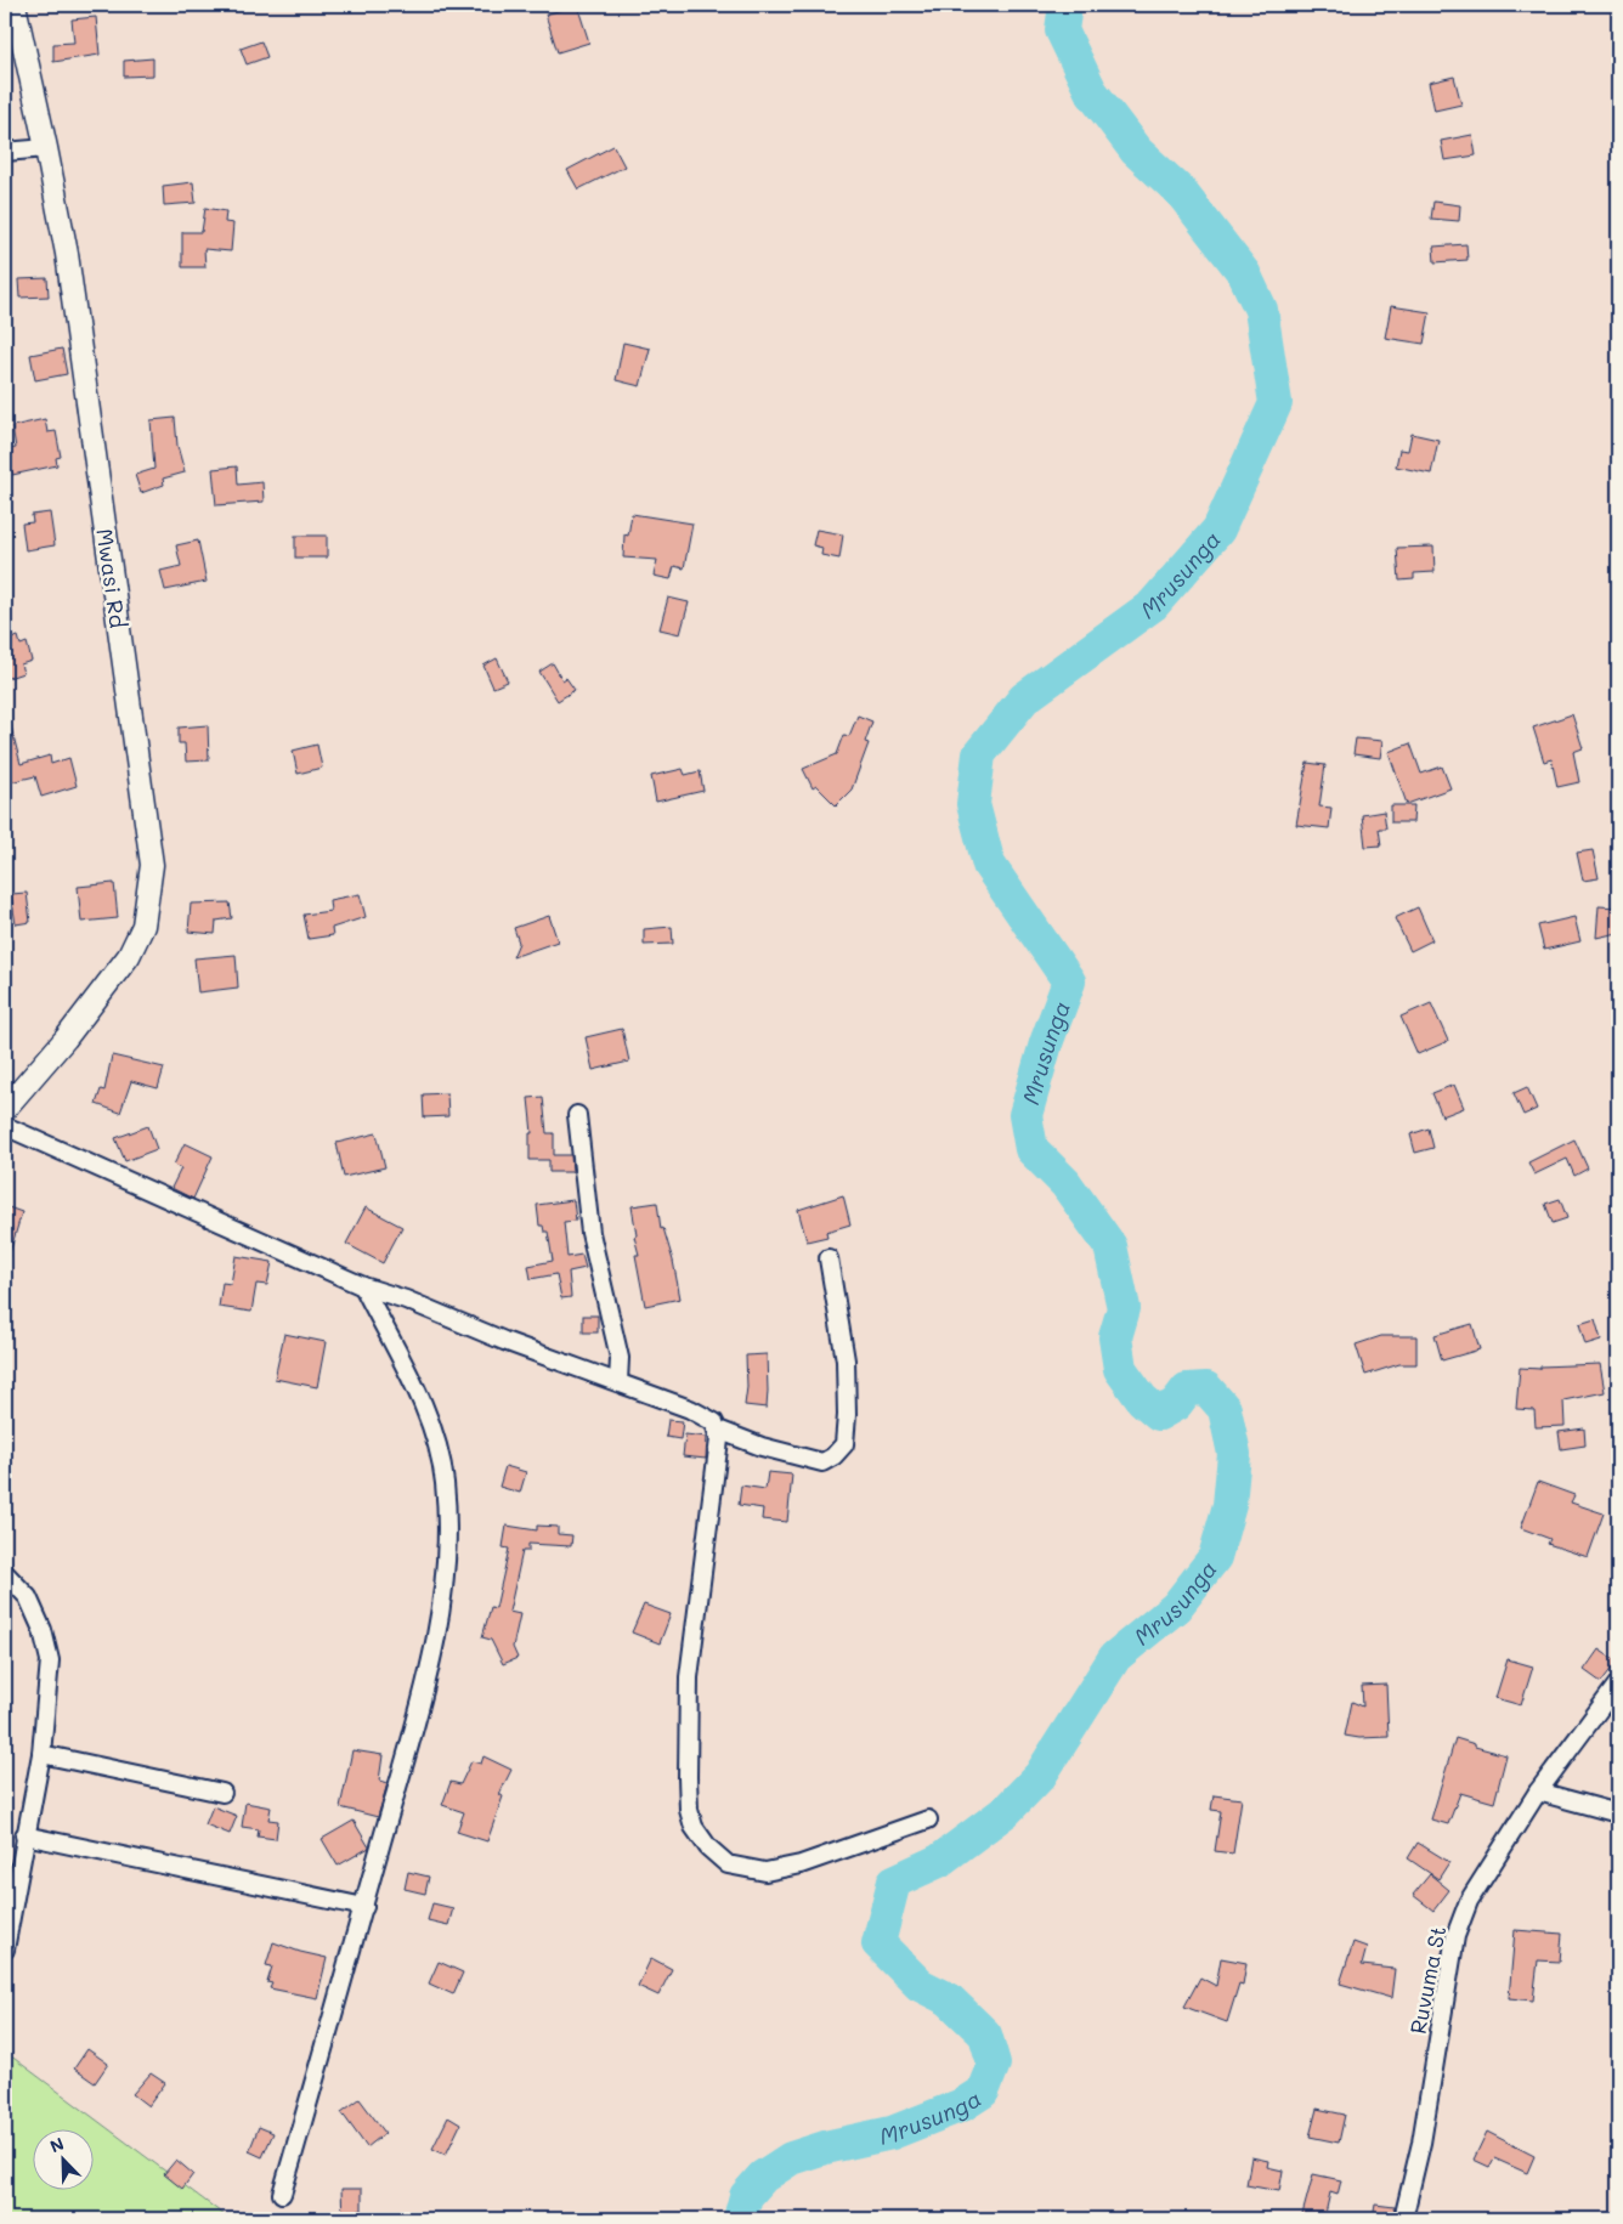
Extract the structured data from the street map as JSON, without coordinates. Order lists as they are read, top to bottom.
{
  "streets": {
    "street": ["Mwasi Rd", "Ruvuma St"]
  },
  "water": ["Mrusunga"],
  "north": "top left"
}
